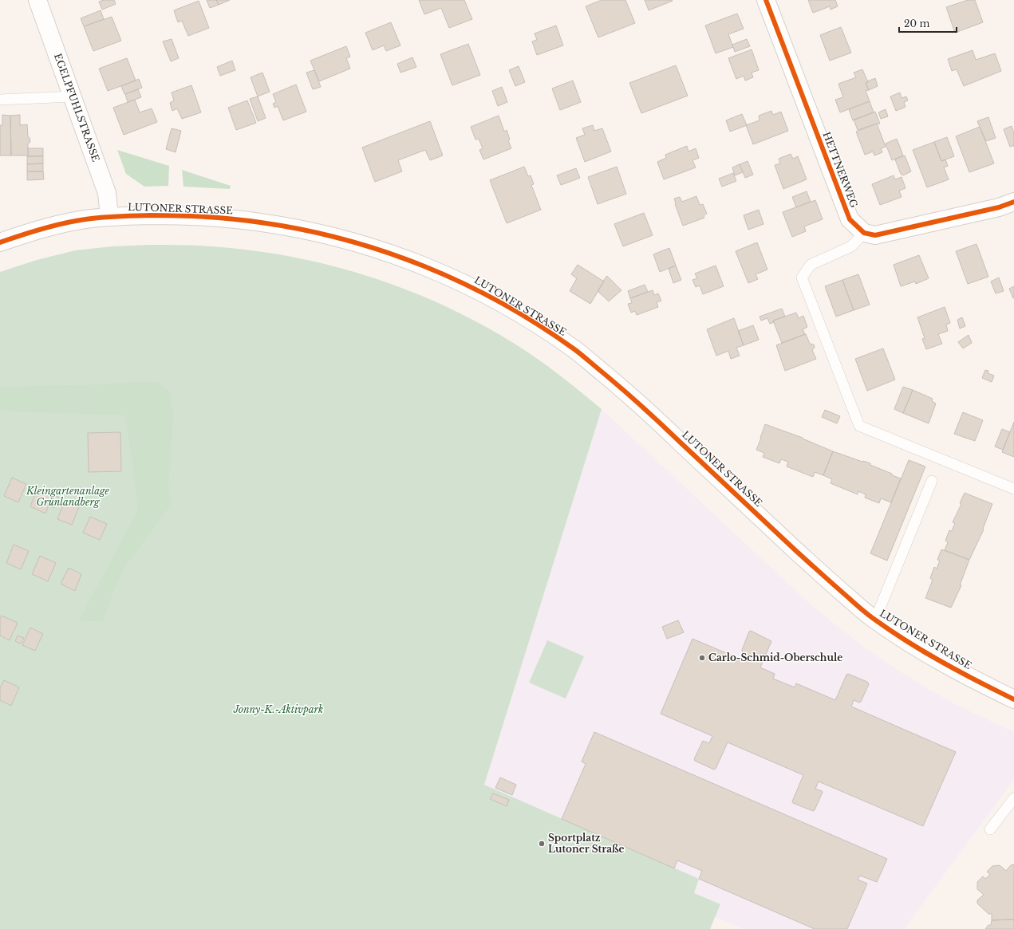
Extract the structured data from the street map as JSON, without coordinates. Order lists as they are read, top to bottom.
{
  "streets": {
    "street": ["EGELPFUHLSTRASSE", "HETTNERWEG", "LUTONER STRASSE"]
  },
  "crossings": [
    ["EGELPFUHLSTRASSE", "LUTONER STRASSE"]
  ],
  "parks": ["Kleingartenanlage Grünlandberg", "Jonny-K.-Aktivpark"],
  "places": ["Carlo-Schmid-Oberschule", "Sportplatz Lutoner Straße"],
  "scale_bar": "20 m"
}
